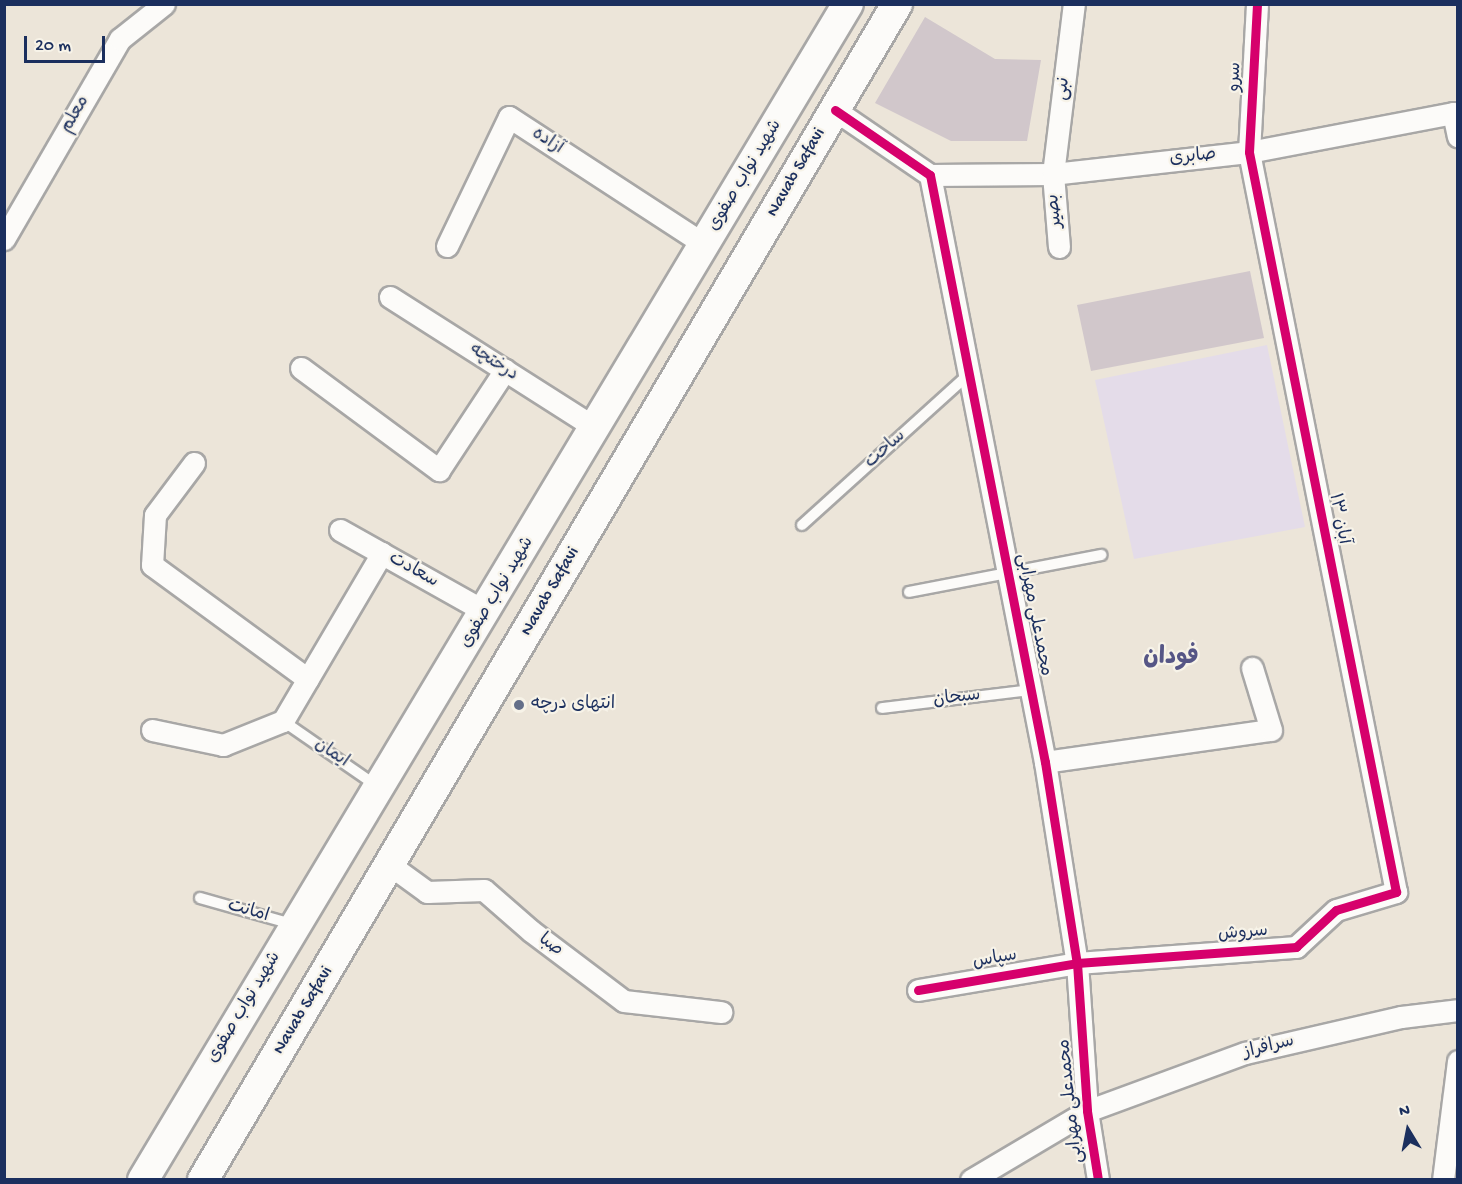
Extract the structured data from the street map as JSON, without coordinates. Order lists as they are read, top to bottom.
{
  "streets": {
    "main road": ["Navab Safavi", "شهید نواب صفوی"],
    "street": [
      "سرو",
      "نبی",
      "معلم",
      "آزاده",
      "صابری",
      "بصیر",
      "درختچه",
      "۱۳ آبان",
      "سعادت",
      "محمدعلی مهرابی",
      "سروش",
      "صبا",
      "سپاس",
      "سرافراز"
    ],
    "lane": [
      "ساحت",
      "سبحان",
      "ایمان",
      "امانت"
    ]
  },
  "crossings": [
    ["سرو", "صابری"],
    ["سرو", "۱۳ آبان"],
    ["نبی", "صابری"],
    ["نبی", "بصیر"],
    ["آزاده", "شهید نواب صفوی"],
    ["صابری", "بصیر"],
    ["صابری", "۱۳ آبان"],
    ["صابری", "محمدعلی مهرابی"],
    ["Navab Safavi", "صبا"],
    ["شهید نواب صفوی", "درختچه"],
    ["شهید نواب صفوی", "سعادت"],
    ["شهید نواب صفوی", "ایمان"],
    ["شهید نواب صفوی", "امانت"],
    ["ساحت", "محمدعلی مهرابی"],
    ["۱۳ آبان", "سروش"],
    ["محمدعلی مهرابی", "سبحان"],
    ["محمدعلی مهرابی", "سروش"],
    ["محمدعلی مهرابی", "سپاس"],
    ["محمدعلی مهرابی", "سرافراز"],
    ["سروش", "سپاس"]
  ],
  "districts": ["فودان"],
  "places": ["انتهای درچه"],
  "scale_bar": "20 m",
  "north": "top"
}
